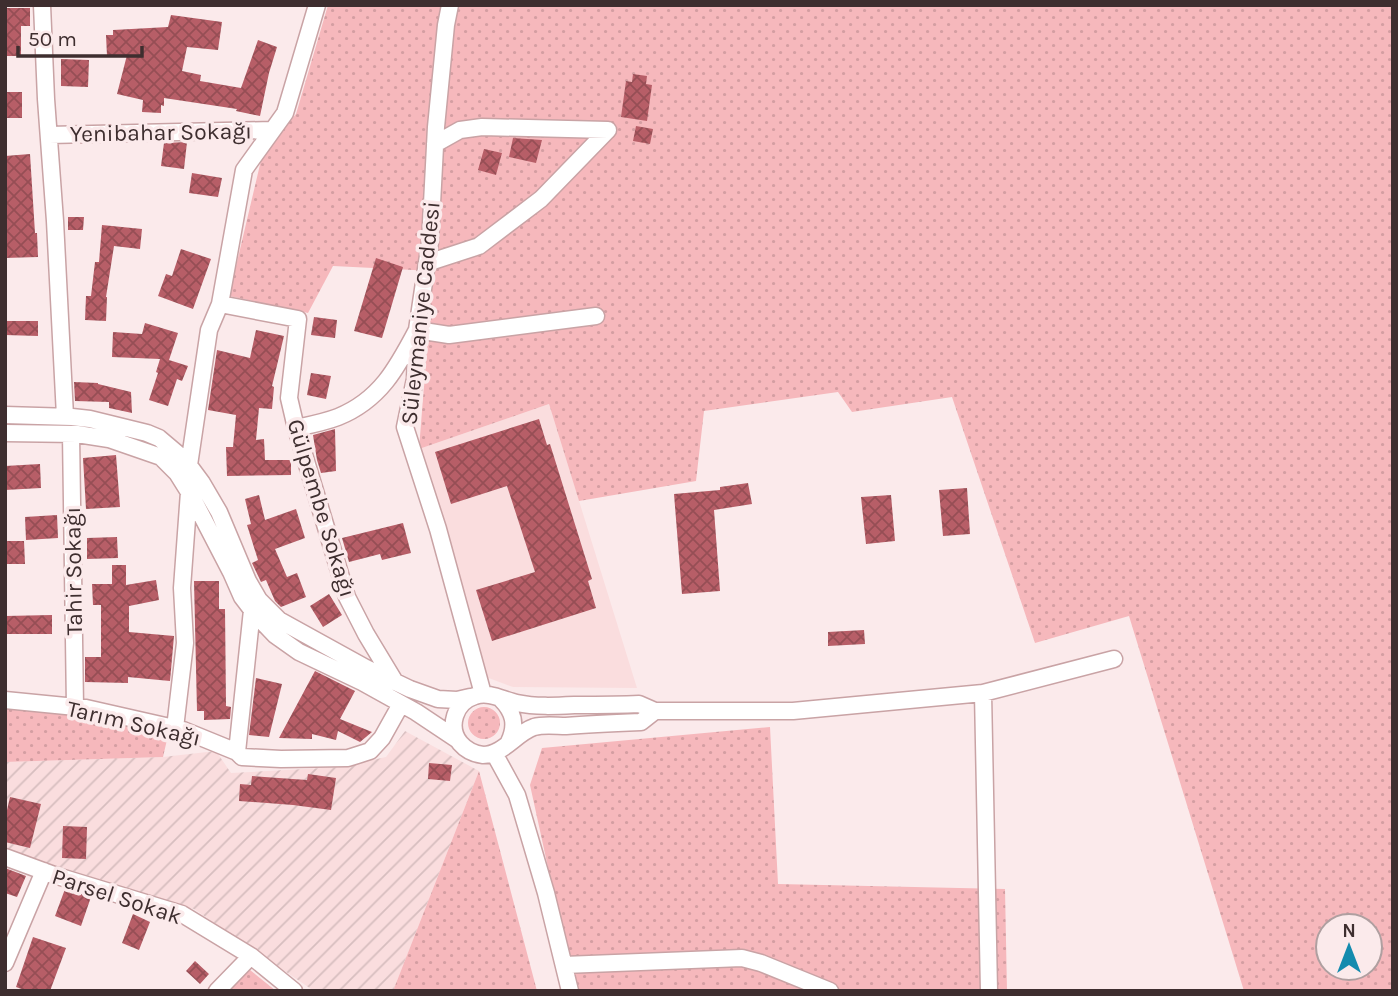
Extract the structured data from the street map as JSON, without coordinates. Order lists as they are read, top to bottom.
{
  "streets": {
    "street": [
      "Yenibahar Sokağı",
      "Süleymaniye Caddesi",
      "Gülpembe Sokağı",
      "Tahir Sokağı",
      "Tarım Sokağı",
      "Parsel Sokak"
    ]
  },
  "crossings": [
    ["Tahir Sokağı", "Tarım Sokağı"]
  ],
  "scale_bar": "50 m",
  "north": "top"
}
